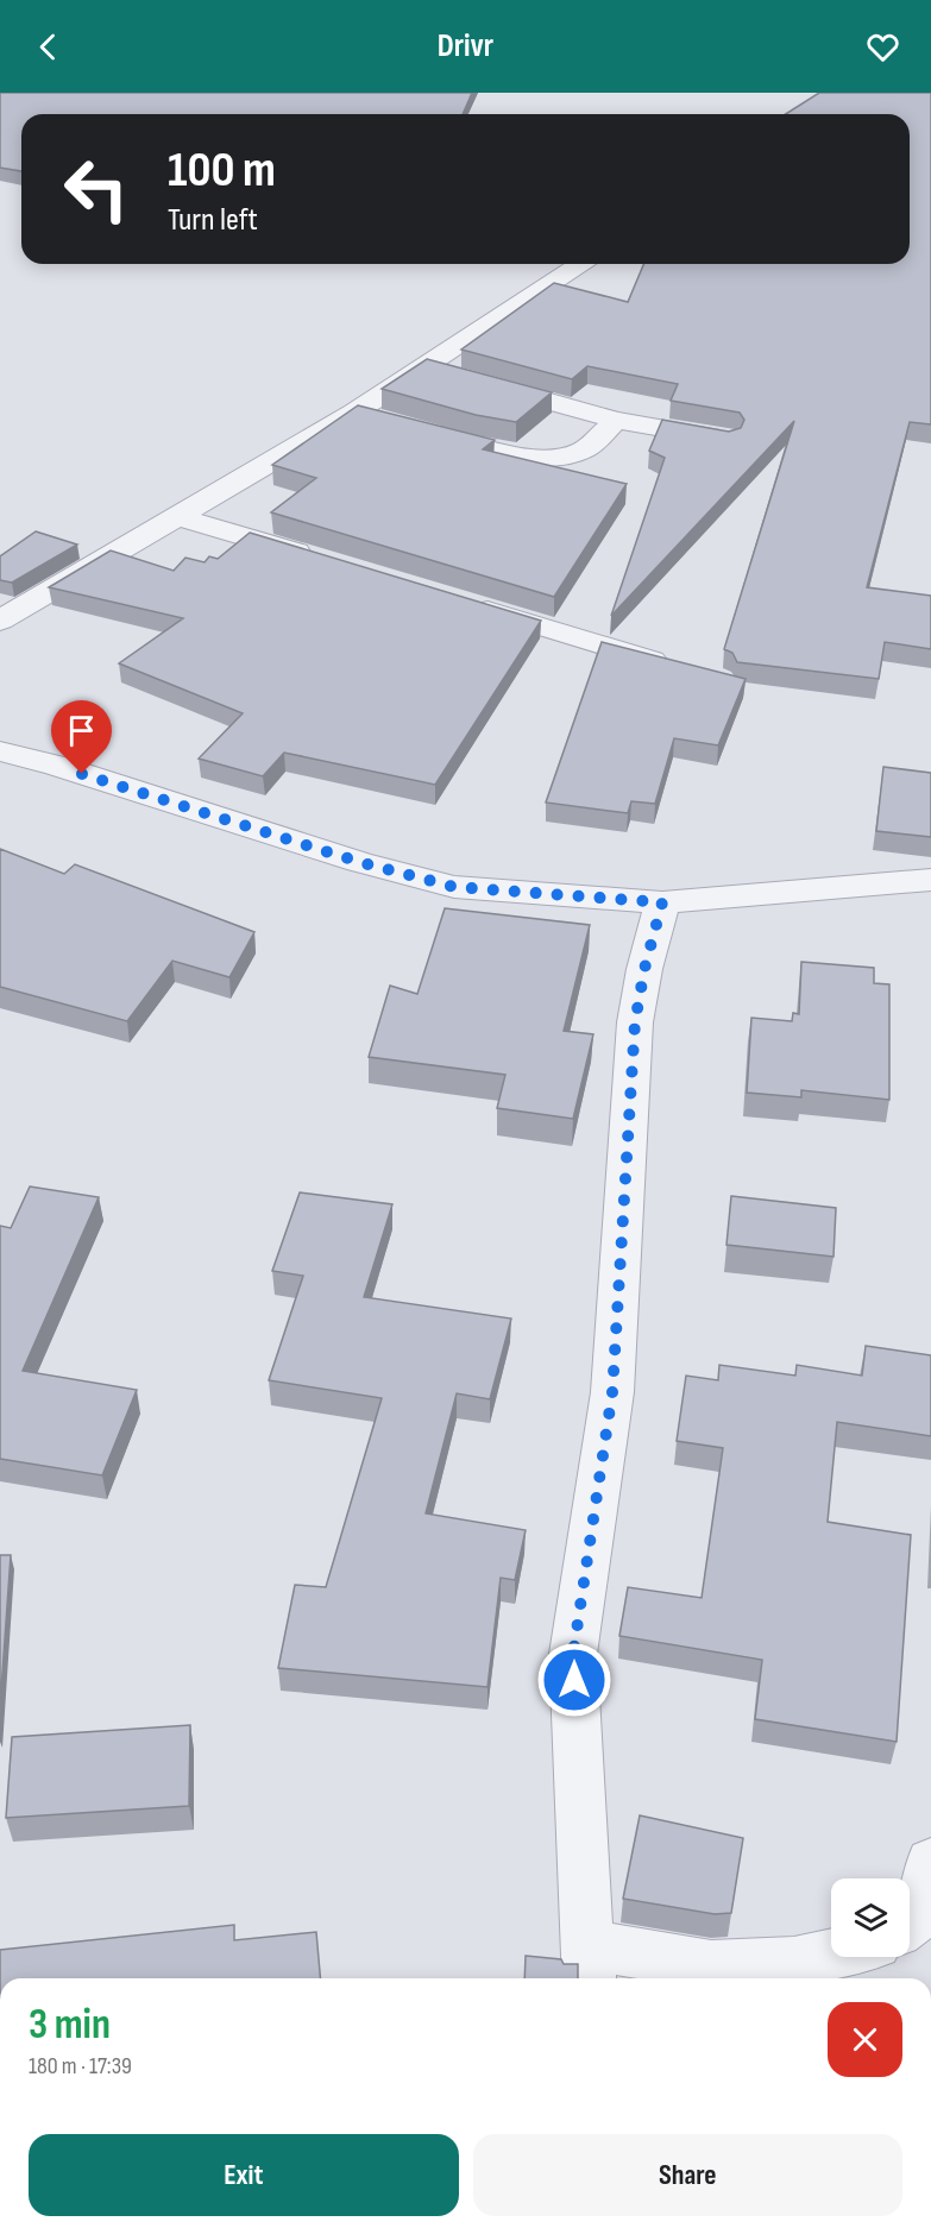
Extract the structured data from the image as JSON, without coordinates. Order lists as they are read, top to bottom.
{
  "page": {
    "header": "Drivr",
    "turn": ["100 m", "Turn left"],
    "heading": ["3 min", "180 m · 17:39"],
    "buttons": ["Exit", "Share"]
  }
}
